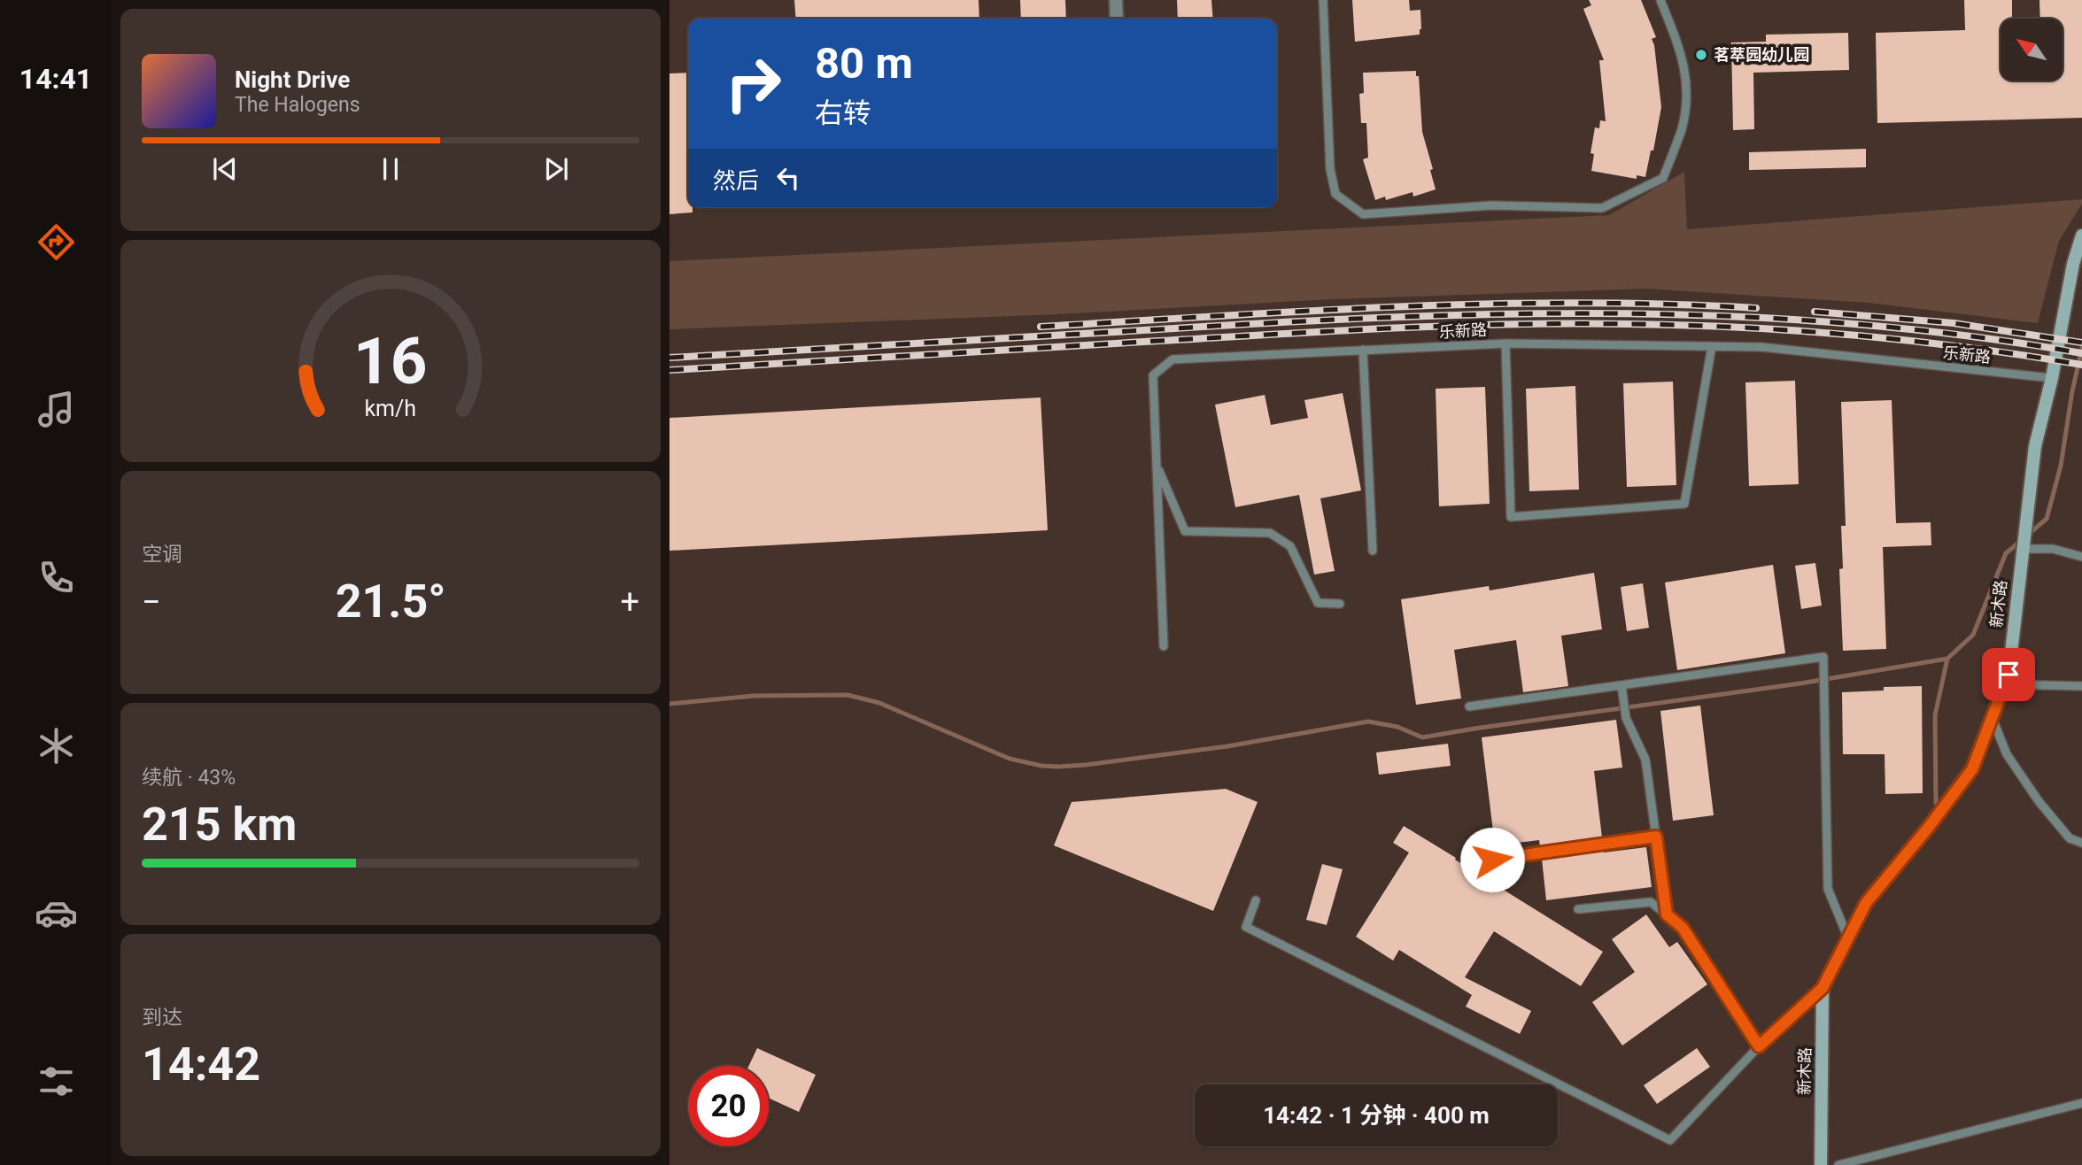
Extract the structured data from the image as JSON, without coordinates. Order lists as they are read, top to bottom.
{
  "streets": {
    "street": ["新木路"],
    "lane": ["乐新路"]
  },
  "crossings": [
    ["乐新路", "新木路"]
  ],
  "places": ["茗萃园幼儿园"],
  "north": "top left",
  "page": {
    "tabs": "14:41",
    "turn": ["80 m", "右转"],
    "song": ["Night Drive", "The Halogens"],
    "then": "然后",
    "tile": [
      "空调",
      ["续航 · 43%", "215 km"],
      ["到达", "14:42"]
    ],
    "heat": ["−", "21.5°", "+"],
    "limit": "20",
    "trip": "14:42 · 1 分钟 · 400 m",
    "gauge": ["16", "km/h"]
  }
}
